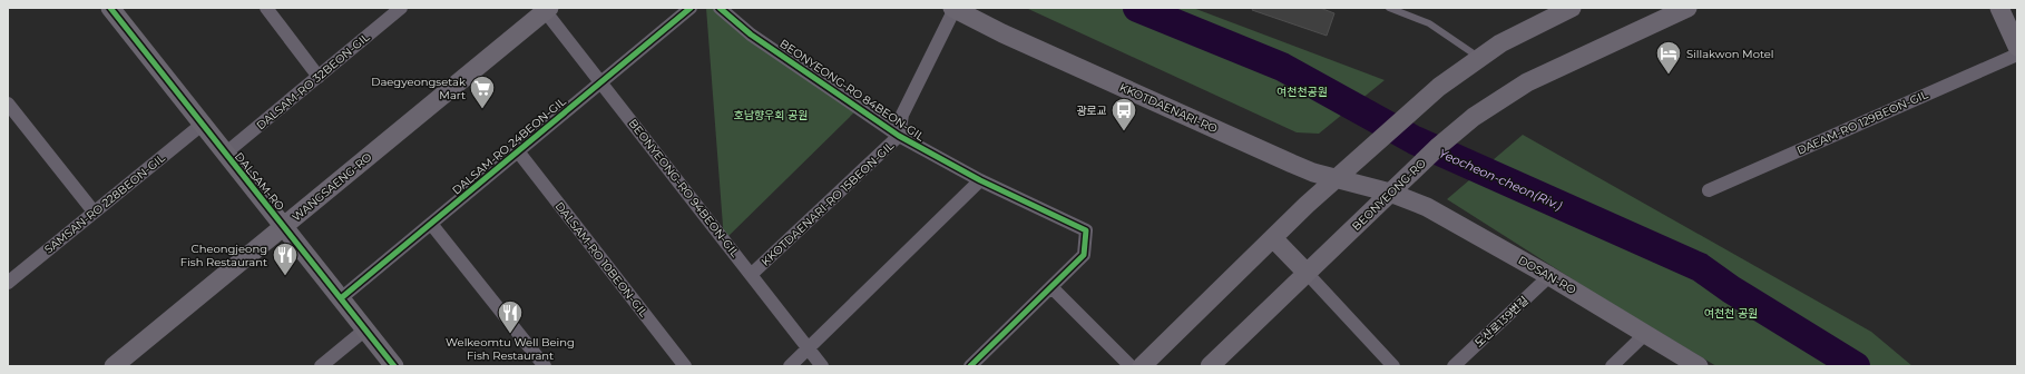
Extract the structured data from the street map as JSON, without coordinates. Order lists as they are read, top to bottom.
{
  "streets": {
    "main road": [
      "KKOTDAENARI-RO",
      "DALSAM-RO",
      "WANGSAENG-RO",
      "BEONYEONG-RO",
      "DOSAN-RO"
    ],
    "street": [
      "DALSAM-RO 32BEON-GIL",
      "BEONYEONG-RO 84BEON-GIL",
      "DAEAM-RO 129BEON-GIL",
      "DALSAM-RO 24BEON-GIL",
      "BEONYEONG-RO 94BEON-GIL",
      "SAMSAN-RO 228BEON-GIL",
      "KKOTDAENARI-RO 15BEON-GIL",
      "DALSAM-RO 10BEON-GIL",
      "도산로139번길"
    ]
  },
  "crossings": [
    ["DALSAM-RO 32BEON-GIL", "DALSAM-RO"],
    ["BEONYEONG-RO 84BEON-GIL", "KKOTDAENARI-RO 15BEON-GIL"],
    ["KKOTDAENARI-RO", "BEONYEONG-RO"],
    ["KKOTDAENARI-RO", "KKOTDAENARI-RO 15BEON-GIL"],
    ["KKOTDAENARI-RO", "DOSAN-RO"],
    ["DALSAM-RO 24BEON-GIL", "DALSAM-RO"],
    ["DALSAM-RO 24BEON-GIL", "BEONYEONG-RO 94BEON-GIL"],
    ["DALSAM-RO 24BEON-GIL", "DALSAM-RO 10BEON-GIL"],
    ["DALSAM-RO", "WANGSAENG-RO"],
    ["DALSAM-RO", "SAMSAN-RO 228BEON-GIL"],
    ["WANGSAENG-RO", "BEONYEONG-RO 94BEON-GIL"],
    ["BEONYEONG-RO 94BEON-GIL", "KKOTDAENARI-RO 15BEON-GIL"],
    ["BEONYEONG-RO", "DOSAN-RO"],
    ["DOSAN-RO", "도산로139번길"]
  ],
  "water": ["Yeocheon-cheon(Riv.)"],
  "parks": ["여천천공원", "호남향우회 공원", "여천천 공원"],
  "places": {
    "hotel": ["Sillakwon Motel"],
    "supermarket": ["Daegyeongsetak Mart"],
    "bus stop": ["광로교"],
    "restaurant": ["Cheongjeong Fish Restaurant", "Welkeomtu Well Being Fish Restaurant"]
  }
}
